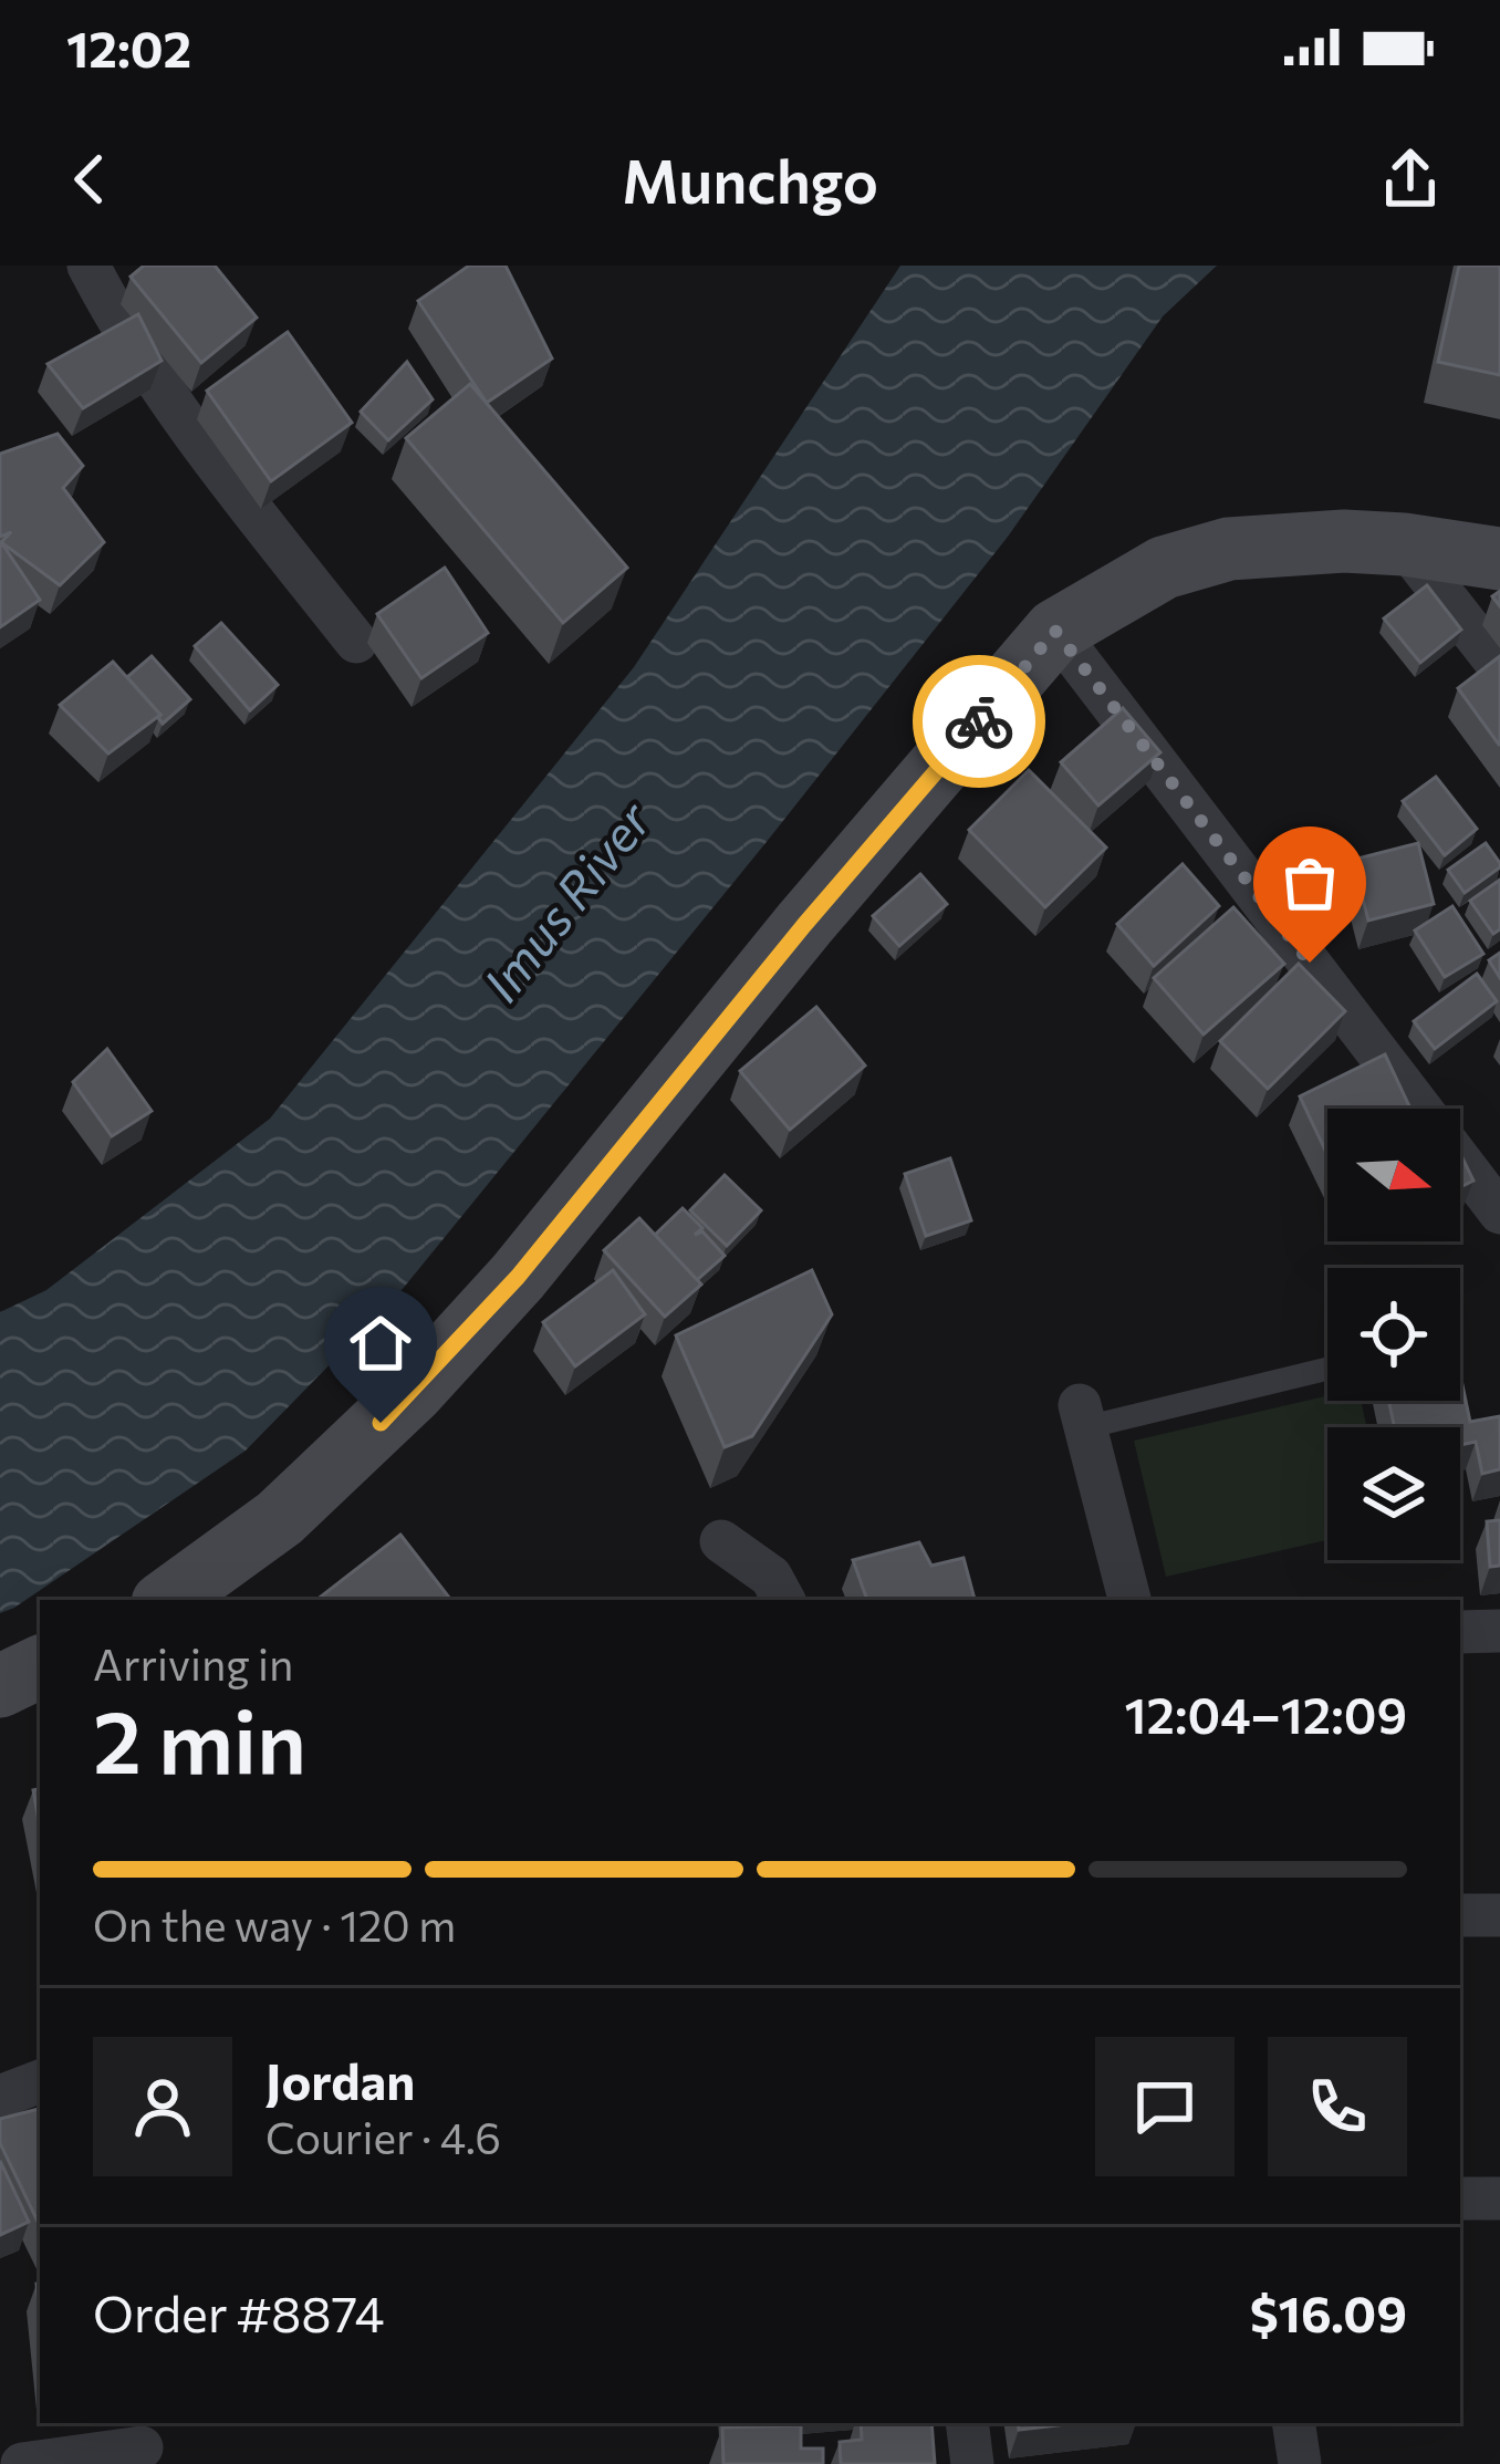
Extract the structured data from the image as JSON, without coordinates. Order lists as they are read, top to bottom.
{
  "water": ["Imus River"],
  "north": "right",
  "page": {
    "status": "12:02",
    "header": "Munchgo",
    "heading": ["2 min", "Arriving in", "12:04–12:09"],
    "panel": [
      "Jordan",
      "Courier · 4.6",
      "Order #8874",
      "$16.09"
    ],
    "bar": "On the way · 120 m"
  }
}
